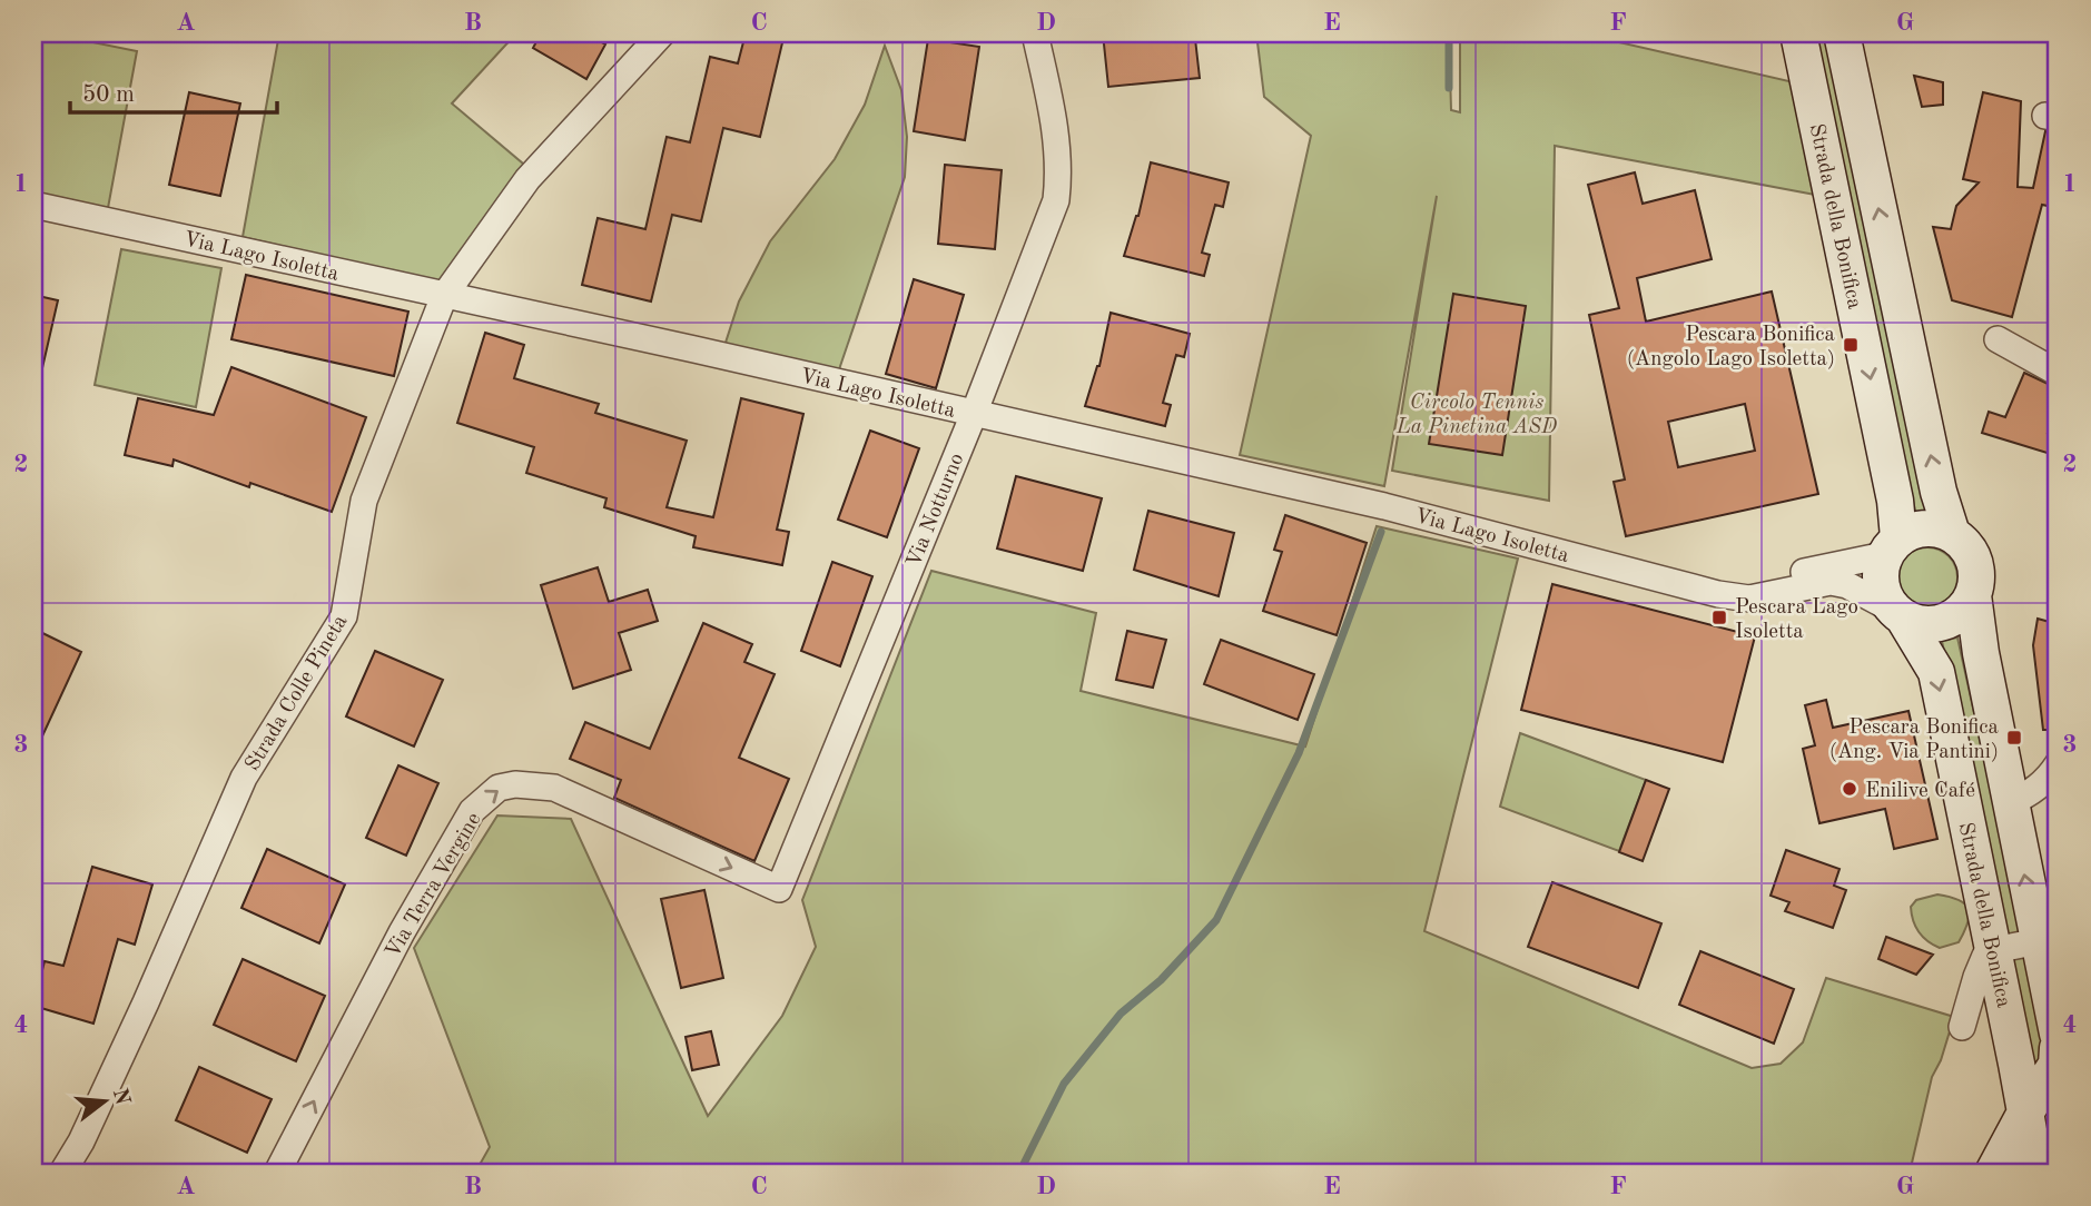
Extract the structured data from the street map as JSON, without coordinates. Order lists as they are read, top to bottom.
{
  "streets": {
    "main road": ["Strada della Bonifica"],
    "street": [
      "Via Lago Isoletta",
      "Via Notturno",
      "Strada Colle Pineta",
      "Via Terra Vergine"
    ]
  },
  "crossings": [
    ["Strada della Bonifica", "Via Lago Isoletta"],
    ["Via Lago Isoletta", "Via Notturno"],
    ["Via Lago Isoletta", "Strada Colle Pineta"],
    ["Via Notturno", "Via Terra Vergine"]
  ],
  "parks": ["Circolo Tennis La Pinetina ASD"],
  "places": {
    "transit": ["Pescara Bonifica (Angolo Lago Isoletta)", "Pescara Lago Isoletta", "Pescara Bonifica (Ang. Via Pantini)"],
    "other": ["Enilive Café"]
  },
  "scale_bar": "50 m",
  "north": "right",
  "grid": {
    "columns": [
      "A",
      "B",
      "C",
      "D",
      "E",
      "F",
      "G"
    ],
    "rows": [
      "1",
      "2",
      "3",
      "4"
    ]
  }
}
